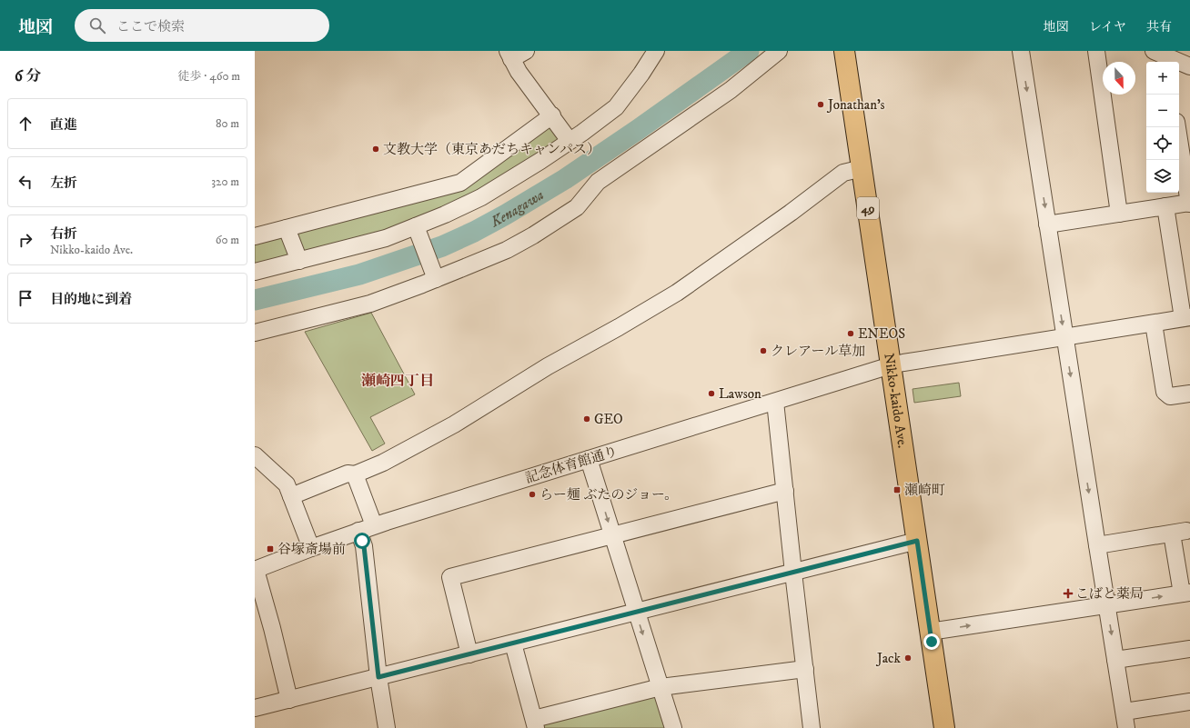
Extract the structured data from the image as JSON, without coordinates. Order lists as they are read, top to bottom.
{
  "streets": {
    "main road": ["49", "Nikko-kaido Ave."],
    "street": ["記念体育館通り"]
  },
  "crossings": [
    ["Nikko-kaido Ave.", "記念体育館通り"]
  ],
  "districts": ["瀬崎四丁目"],
  "water": ["Kenagawa"],
  "places": {
    "other": [
      "Jonathan's",
      "文教大学（東京あだちキャンパス）",
      "ENEOS",
      "クレアール草加",
      "Lawson",
      "GEO",
      "らー麺 ぶたのジョー。",
      "Jack"
    ],
    "transit": ["瀬崎町", "谷塚斎場前"],
    "health": ["こばと薬局"]
  },
  "north": "bottom",
  "page": {
    "header": "地図",
    "search": "ここで検索",
    "nav": ["地図", "レイヤ", "共有"],
    "heading": ["6 分", "徒歩 · 460 m"],
    "map_buttons": ["+", "−"],
    "list": [
      ["直進", "80 m"],
      ["左折", "320 m"],
      ["右折", "Nikko-kaido Ave.", "60 m"],
      "目的地に到着"
    ]
  }
}
